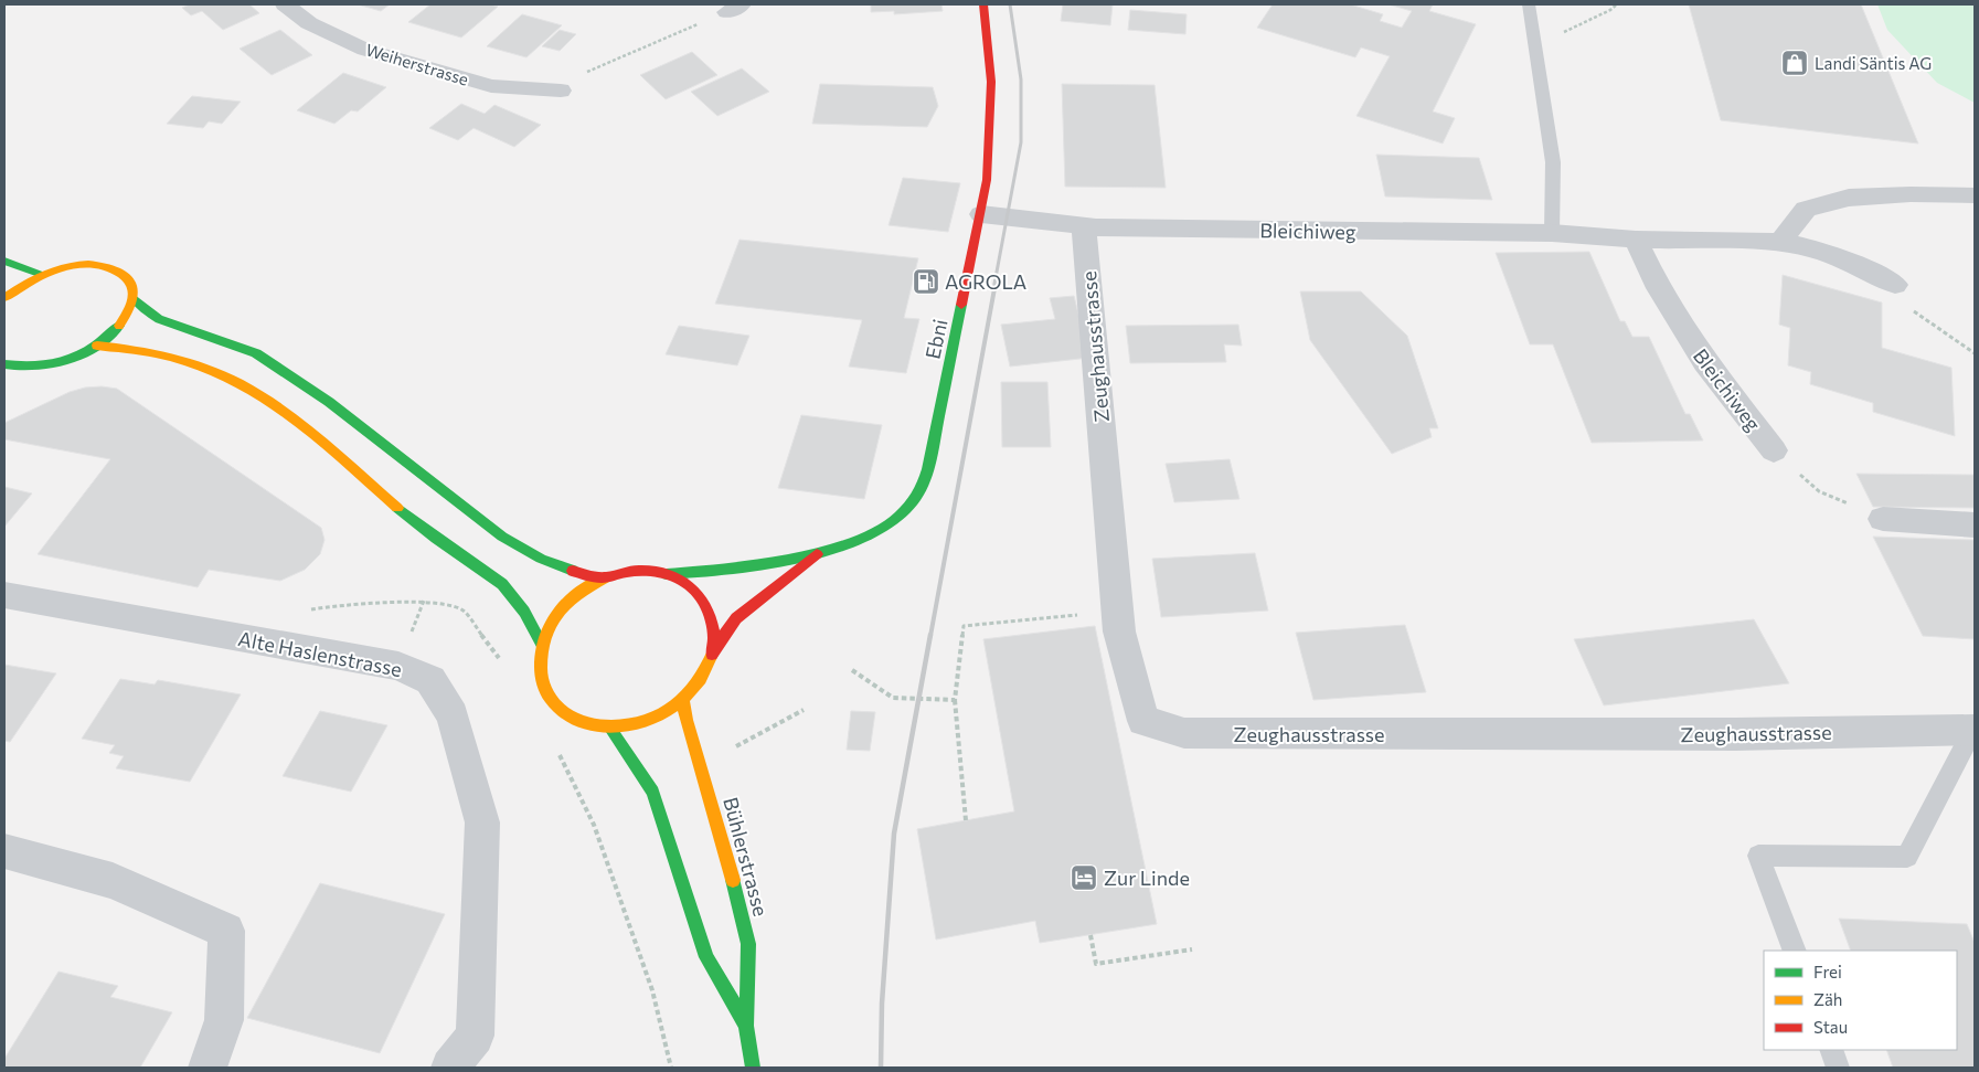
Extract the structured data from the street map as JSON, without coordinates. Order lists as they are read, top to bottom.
{
  "streets": {
    "main road": ["Ebni", "Bühlerstrasse"],
    "street": [
      "Weiherstrasse",
      "Bleichiweg",
      "Zeughausstrasse",
      "Alte Haslenstrasse"
    ]
  },
  "crossings": [
    ["Bleichiweg", "Ebni"],
    ["Bleichiweg", "Zeughausstrasse"],
    ["Ebni", "Bühlerstrasse"]
  ],
  "places": {
    "shop": ["Landi Säntis AG"],
    "fuel station": ["AGROLA"],
    "hotel": ["Zur Linde"]
  },
  "legend": ["Frei", "Zäh", "Stau"]
}
